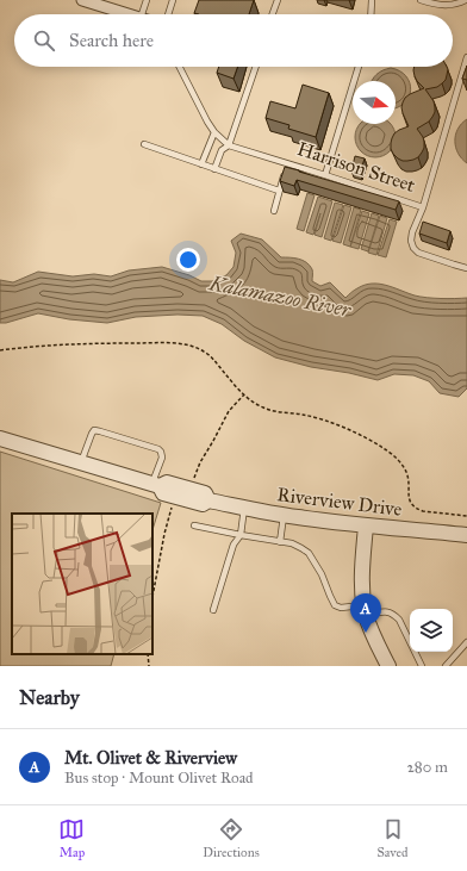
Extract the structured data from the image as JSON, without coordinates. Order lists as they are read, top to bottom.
{
  "streets": {
    "street": ["Riverview Drive"],
    "lane": ["Harrison Street"]
  },
  "water": ["Kalamazoo River"],
  "north": "right",
  "page": {
    "search": "Search here",
    "pins": "A",
    "heading": "Nearby",
    "list": [
      {
        "mark": "A",
        "name": "Mt. Olivet & Riverview",
        "note": "Bus stop · Mount Olivet Road",
        "value": "280 m"
      }
    ],
    "nav": ["Map", "Directions", "Saved"]
  }
}
